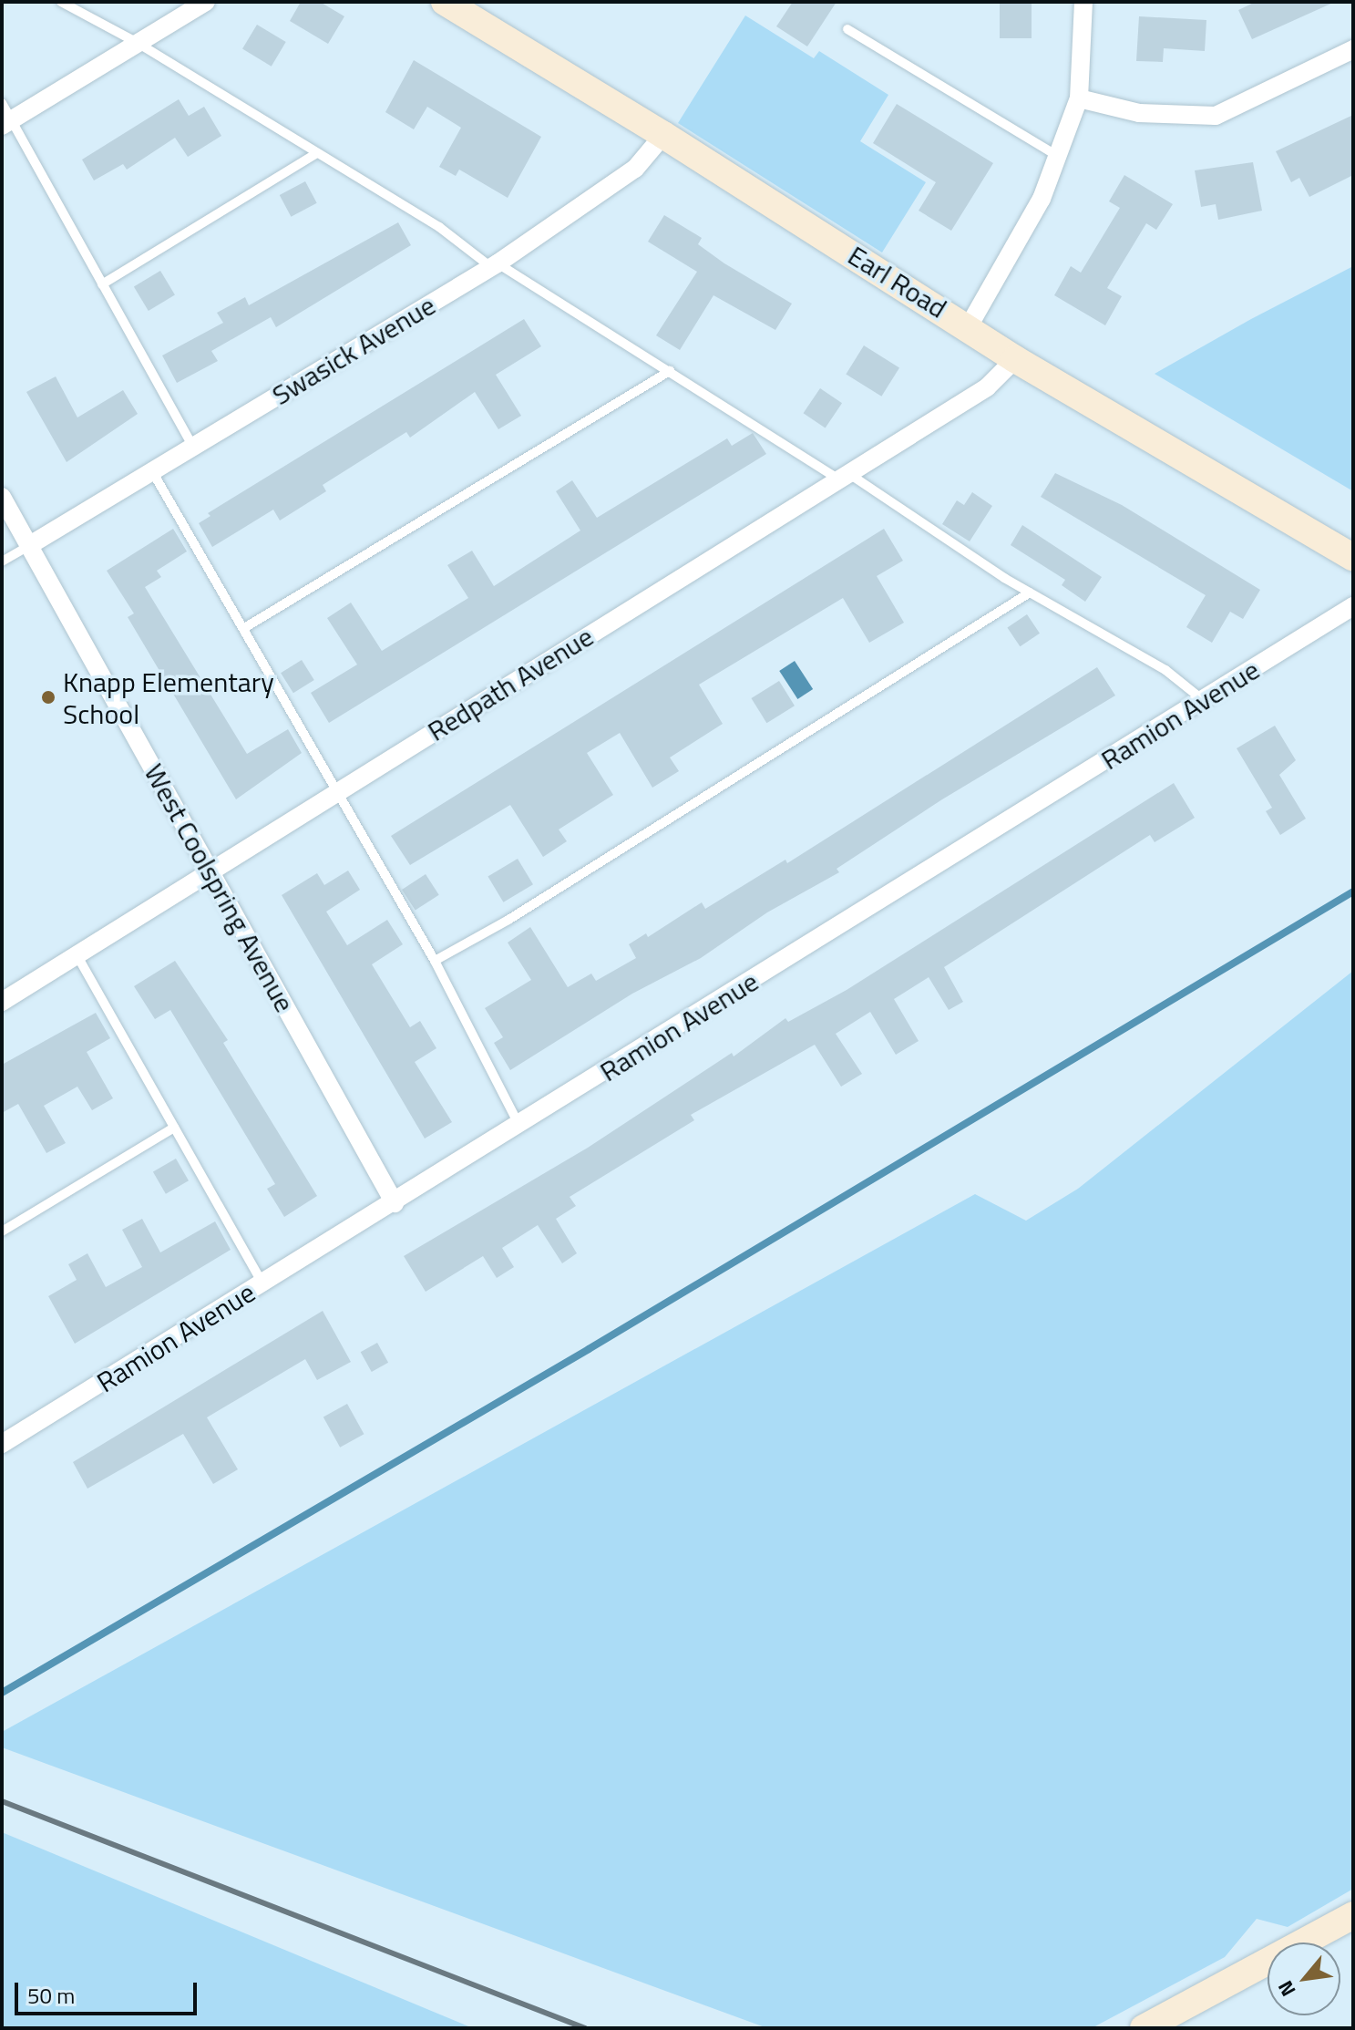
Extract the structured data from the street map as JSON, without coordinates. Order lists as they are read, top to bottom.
{
  "streets": {
    "street": [
      "Earl Road",
      "Swasick Avenue",
      "Redpath Avenue",
      "Ramion Avenue",
      "West Coolspring Avenue"
    ]
  },
  "crossings": [
    ["Earl Road", "Swasick Avenue"],
    ["Earl Road", "Redpath Avenue"],
    ["Swasick Avenue", "West Coolspring Avenue"],
    ["Redpath Avenue", "West Coolspring Avenue"],
    ["Ramion Avenue", "West Coolspring Avenue"]
  ],
  "places": ["Knapp Elementary School"],
  "scale_bar": "50 m",
  "north": "bottom left"
}
